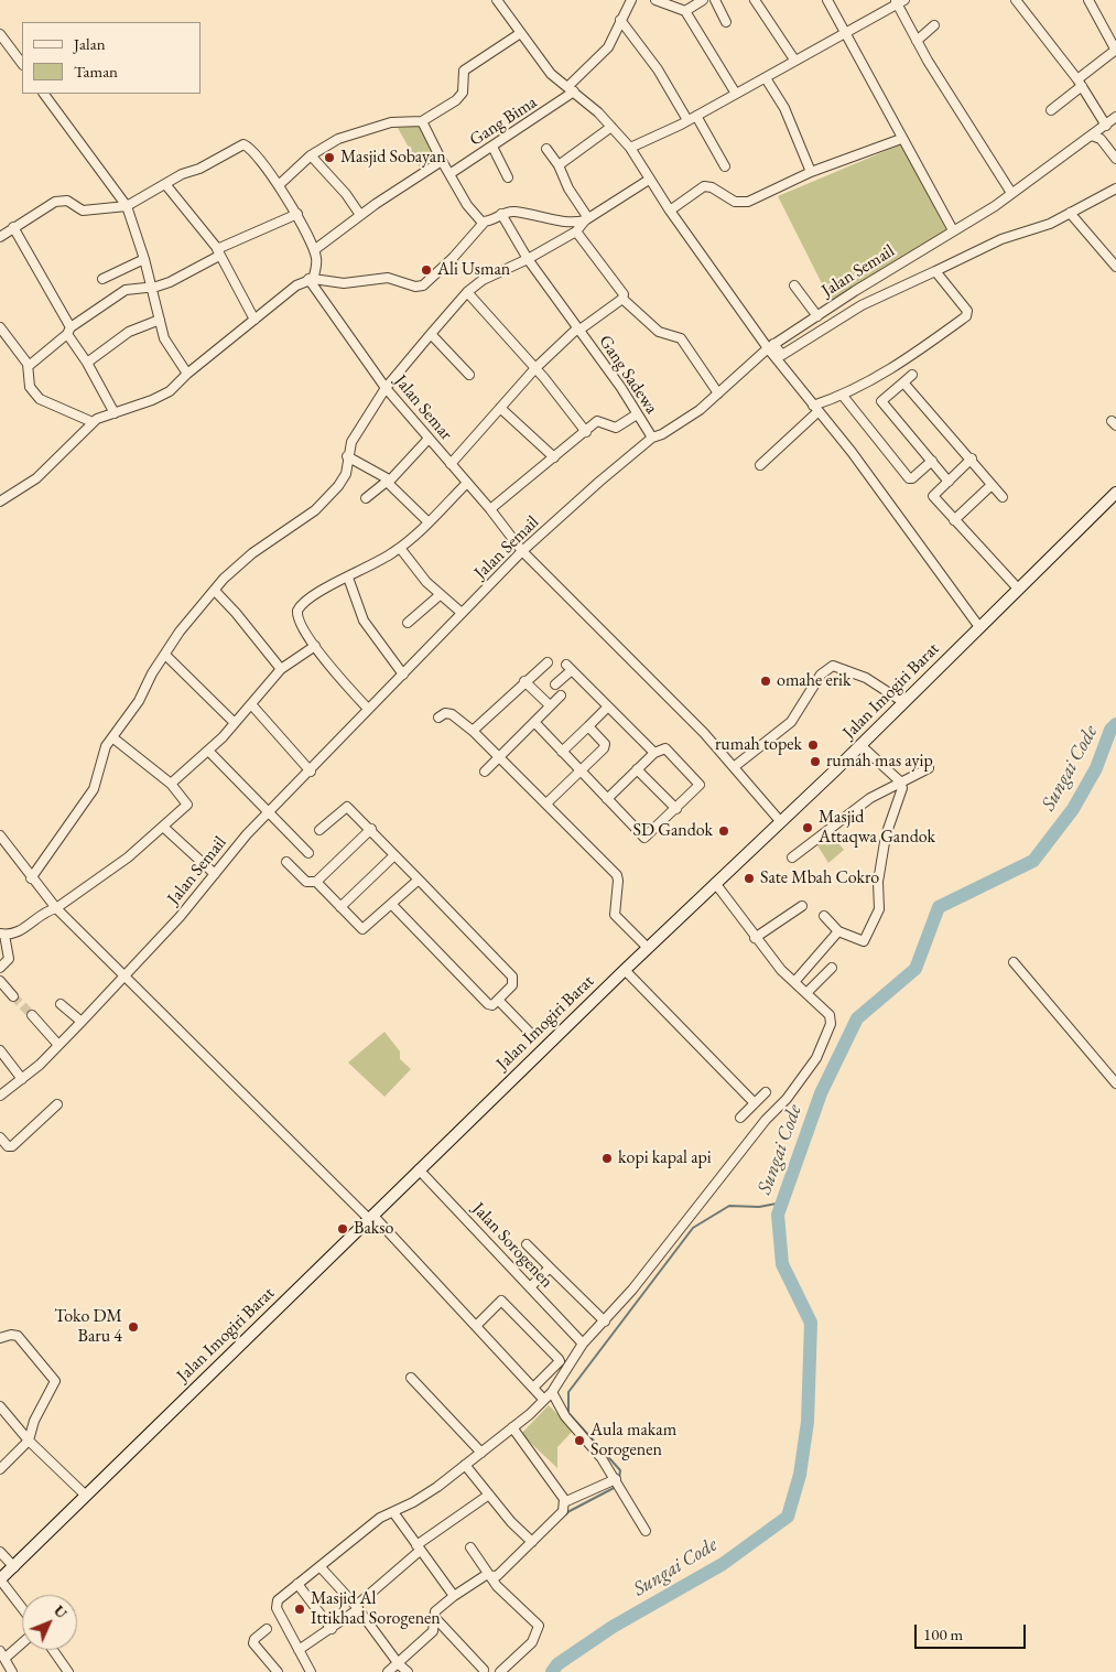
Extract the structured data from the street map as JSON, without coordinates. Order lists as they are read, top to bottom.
{
  "streets": {
    "main road": ["Jalan Imogiri Barat"],
    "street": [
      "Gang Bima",
      "Jalan Semail",
      "Gang Sadewa",
      "Jalan Semar",
      "Jalan Sorogenen"
    ]
  },
  "crossings": [
    ["Jalan Semail", "Gang Sadewa"],
    ["Jalan Semail", "Jalan Semar"],
    ["Jalan Semar", "Jalan Imogiri Barat"],
    ["Jalan Imogiri Barat", "Jalan Sorogenen"]
  ],
  "water": ["Sungai Code"],
  "places": [
    "Masjid Sobayan",
    "Ali Usman",
    "omahe erik",
    "rumah topek",
    "rumah mas ayip",
    "Masjid Attaqwa Gandok",
    "SD Gandok",
    "Sate Mbah Cokro",
    "kopi kapal api",
    "Bakso",
    "Toko DM Baru 4",
    "Aula makam Sorogenen",
    "Masjid Al Ittikhad Sorogenen"
  ],
  "legend": ["Jalan", "Taman"],
  "scale_bar": "100 m",
  "north": "top right"
}
